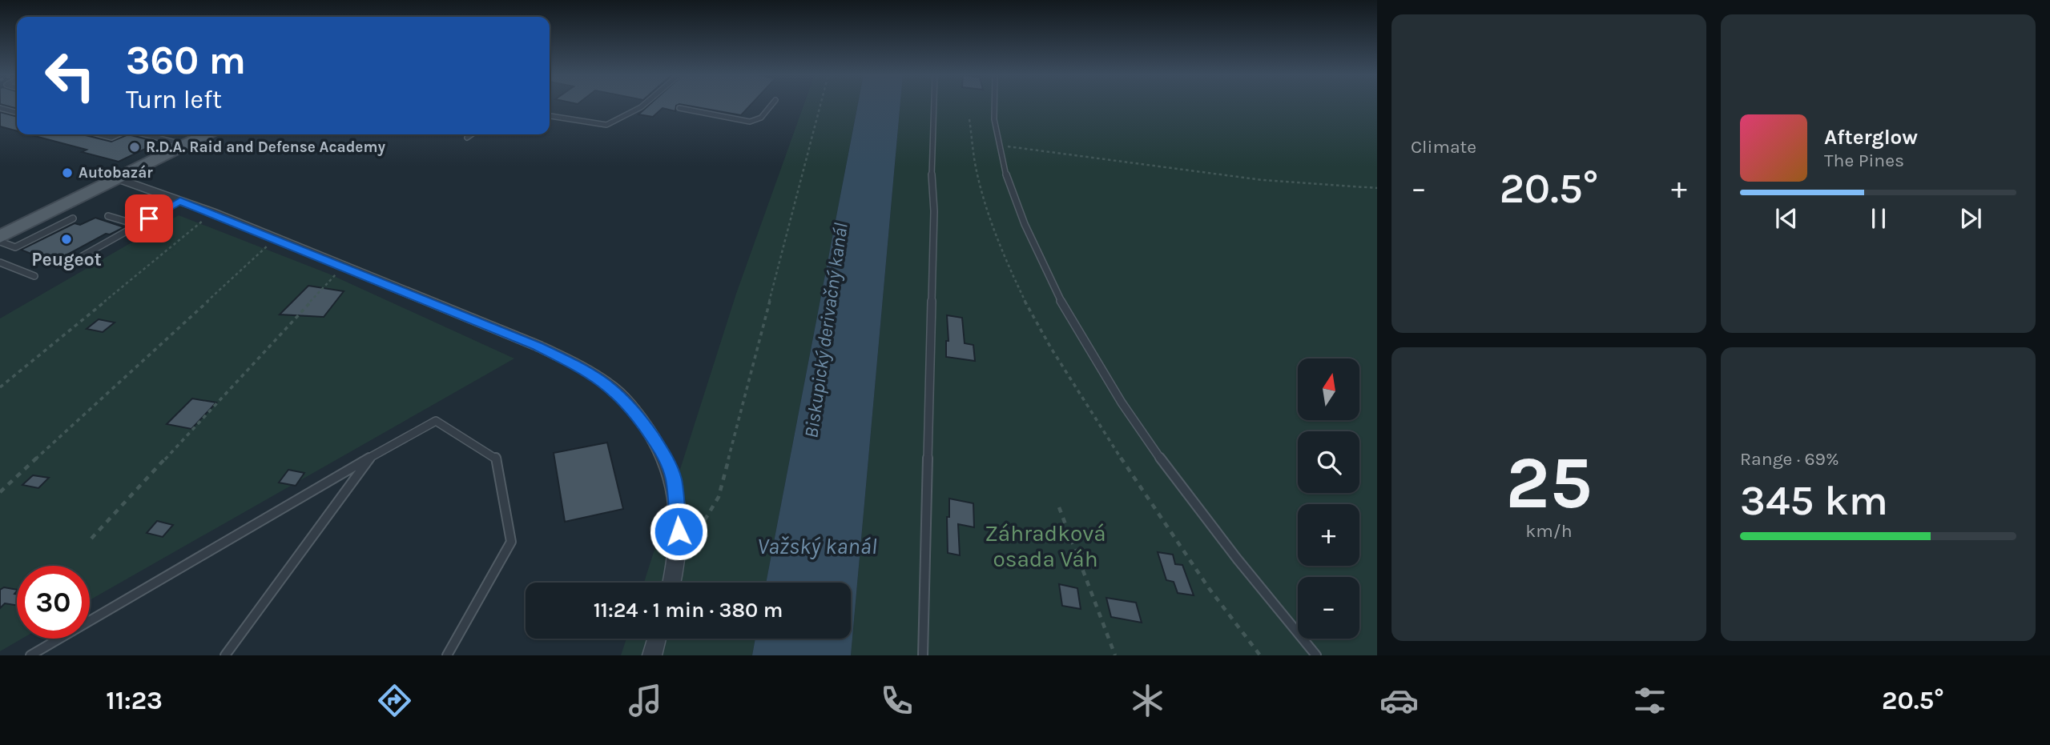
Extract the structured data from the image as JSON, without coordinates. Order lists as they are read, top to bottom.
{
  "water": ["Biskupický derivačný kanál", "Važský kanál"],
  "parks": ["Záhradková osada Váh"],
  "places": ["R.D.A. Raid and Defense Academy", "Autobazár", "Peugeot"],
  "north": "top",
  "page": {
    "tile": [
      "Climate",
      ["25", "km/h"],
      ["Range · 69%", "345 km"]
    ],
    "turn": ["360 m", "Turn left"],
    "song": ["Afterglow", "The Pines"],
    "heat": ["−", "20.5°", "+"],
    "map_buttons": ["+", "−"],
    "limit": "30",
    "trip": "11:24 · 1 min · 380 m",
    "tabs": ["11:23", "20.5°"]
  }
}
